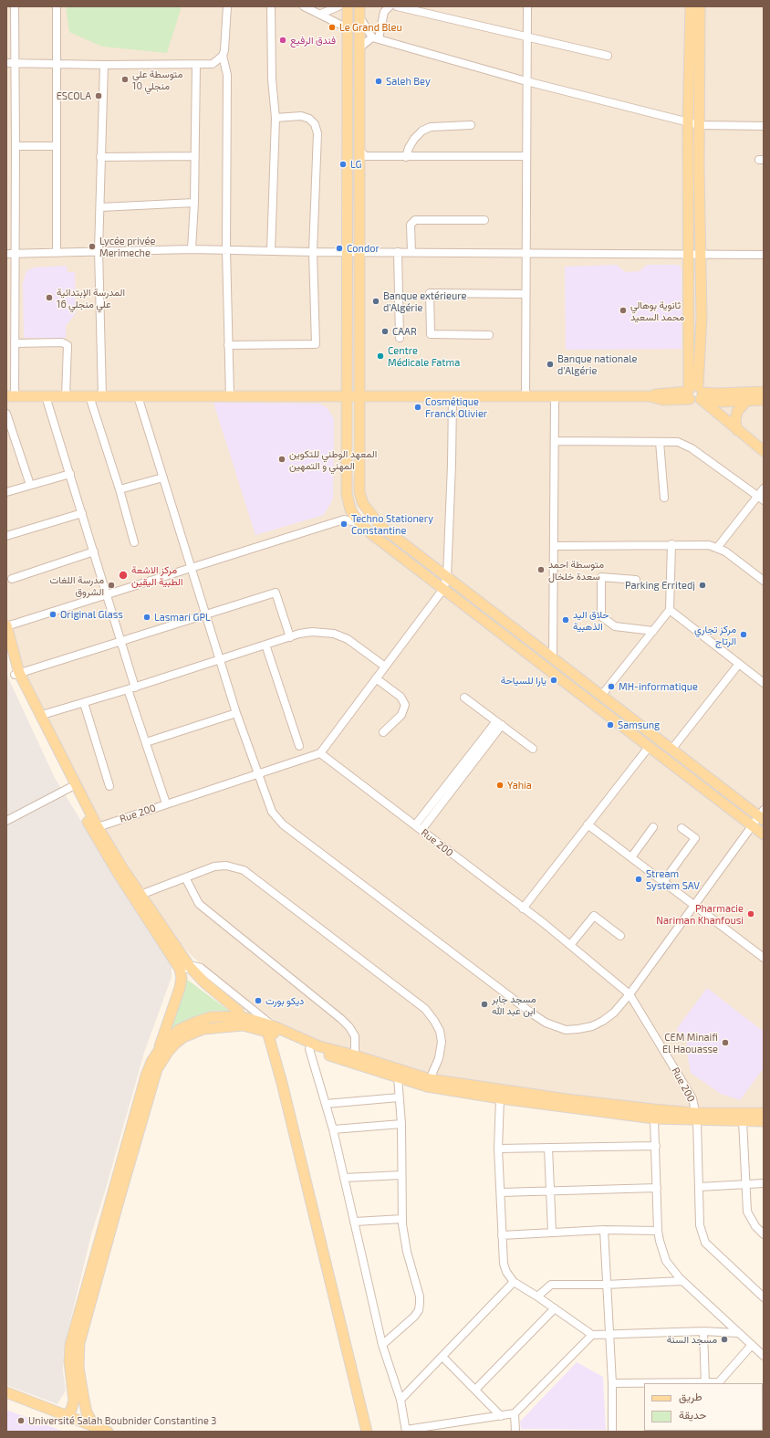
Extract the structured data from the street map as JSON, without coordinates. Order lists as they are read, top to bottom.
{
  "streets": {
    "street": ["Rue 200"]
  },
  "places": [
    "Le Grand Bleu",
    "فندق الرفيع",
    "متوسطة علي منجلي 10",
    "Saleh Bey",
    "ESCOLA",
    "LG",
    "Lycée privée Merimeche",
    "Condor",
    "المدرسة الإبتدائية علي منجلي 16",
    "Banque extérieure d'Algérie",
    "ثانوية بوهالي محمد السعيد",
    "CAAR",
    "Centre Médicale Fatma",
    "Banque nationale d'Algérie",
    "Cosmétique Franck Olivier",
    "المعهد الوطني للتكوين المهني و التمهين",
    "Techno Stationery Constantine",
    "متوسطة احمد سعدة خلخال",
    "مركز الاشعة الطبية اليقين",
    "مدرسة اللغات الشروق",
    "Parking Erritedj",
    "Original Glass",
    "Lasmari GPL",
    "حلاق اليد الذهبية",
    "مركز تجاري الرتاج",
    "يارا للسياحة",
    "MH-informatique",
    "Samsung",
    "Yahia",
    "Stream System SAV",
    "Pharmacie Nariman Khanfousi",
    "ديكو بورت",
    "مسجد جابر ابن عبد الله",
    "CEM Minaifi El Haouasse",
    "مسجد السنة",
    "Université Salah Boubnider Constantine 3"
  ],
  "legend": ["طريق", "حديقة"]
}
